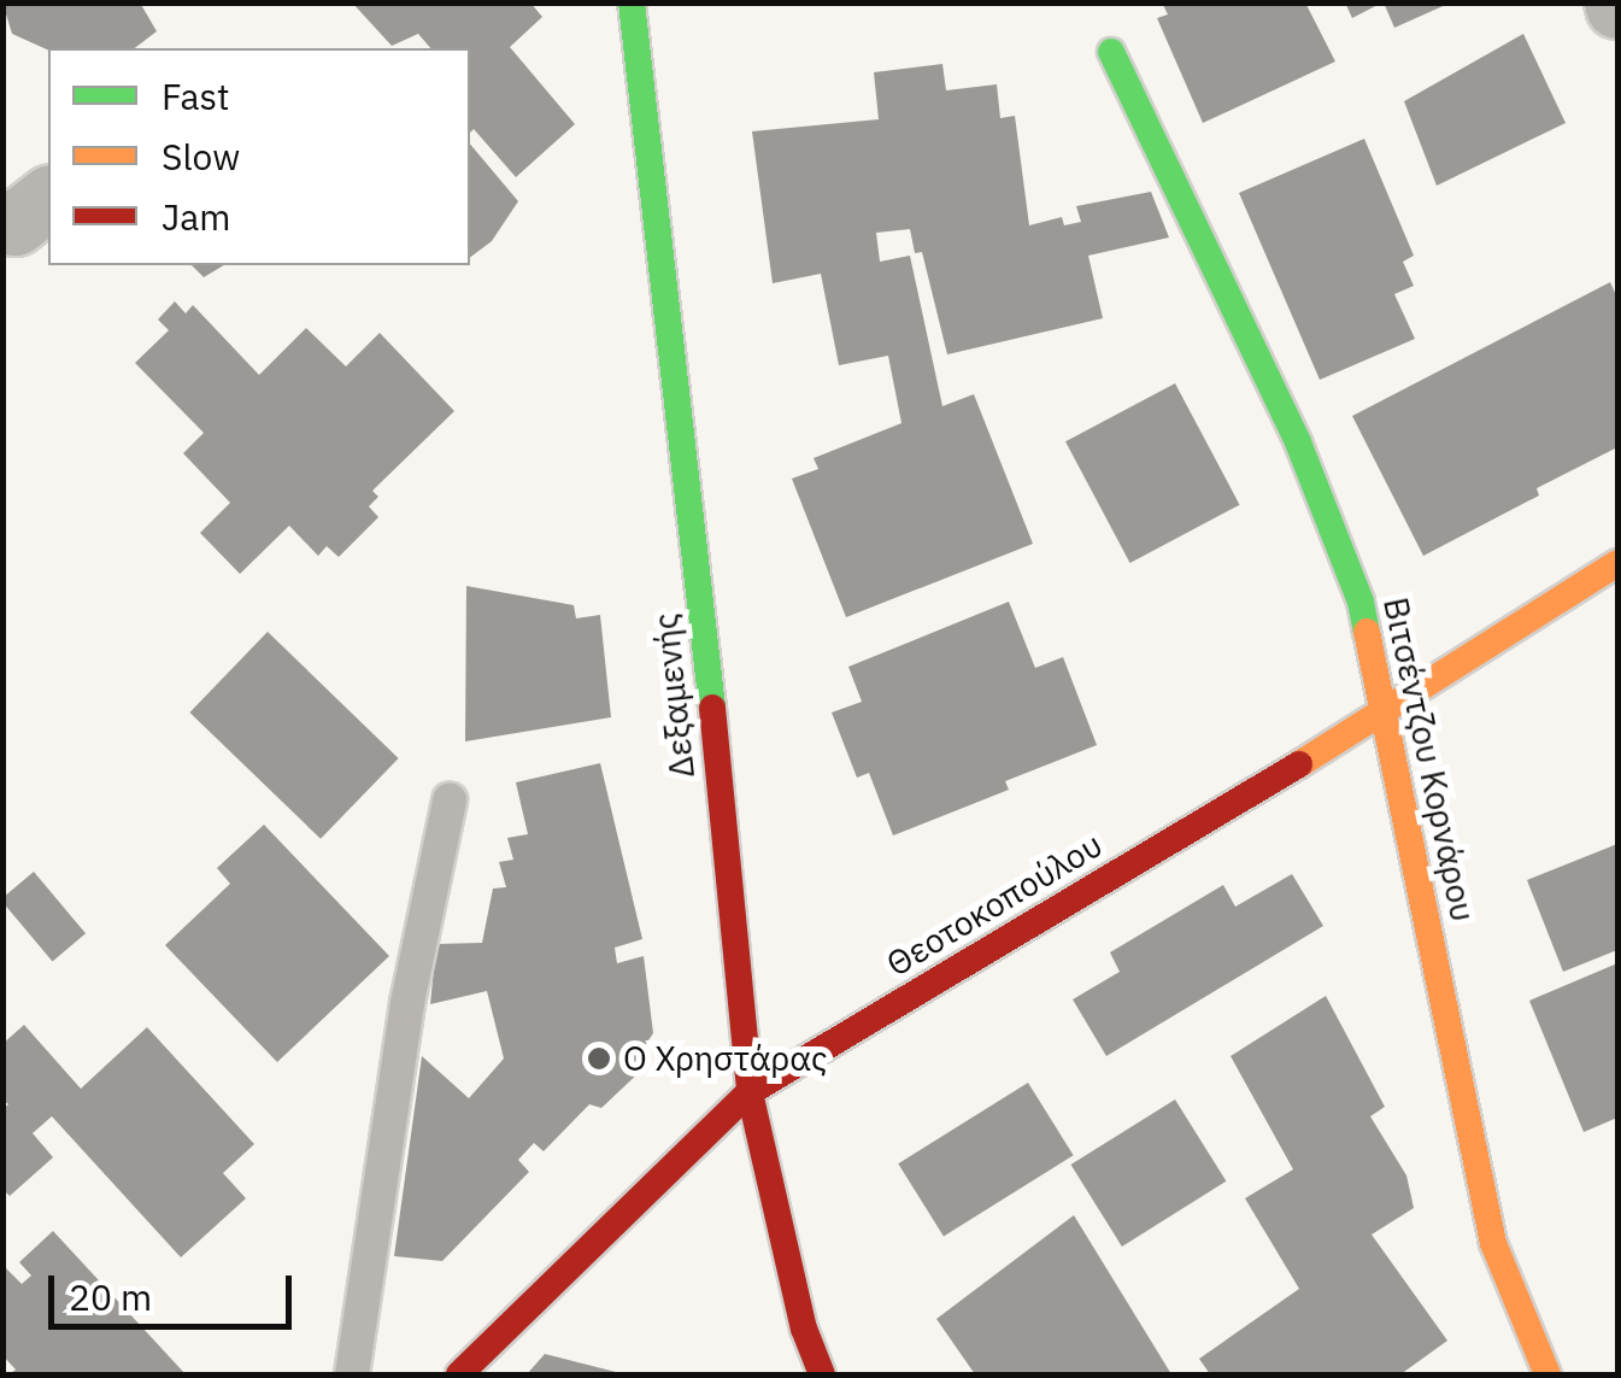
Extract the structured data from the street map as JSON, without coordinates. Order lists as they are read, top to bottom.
{
  "streets": {
    "street": ["Δεξαμενής", "Βιτσέντζου Κορνάρου", "Θεοτοκοπούλου"]
  },
  "crossings": [
    ["Δεξαμενής", "Θεοτοκοπούλου"],
    ["Βιτσέντζου Κορνάρου", "Θεοτοκοπούλου"]
  ],
  "places": ["Ο Χρηστάρας"],
  "legend": ["Fast", "Slow", "Jam"],
  "scale_bar": "20 m"
}
